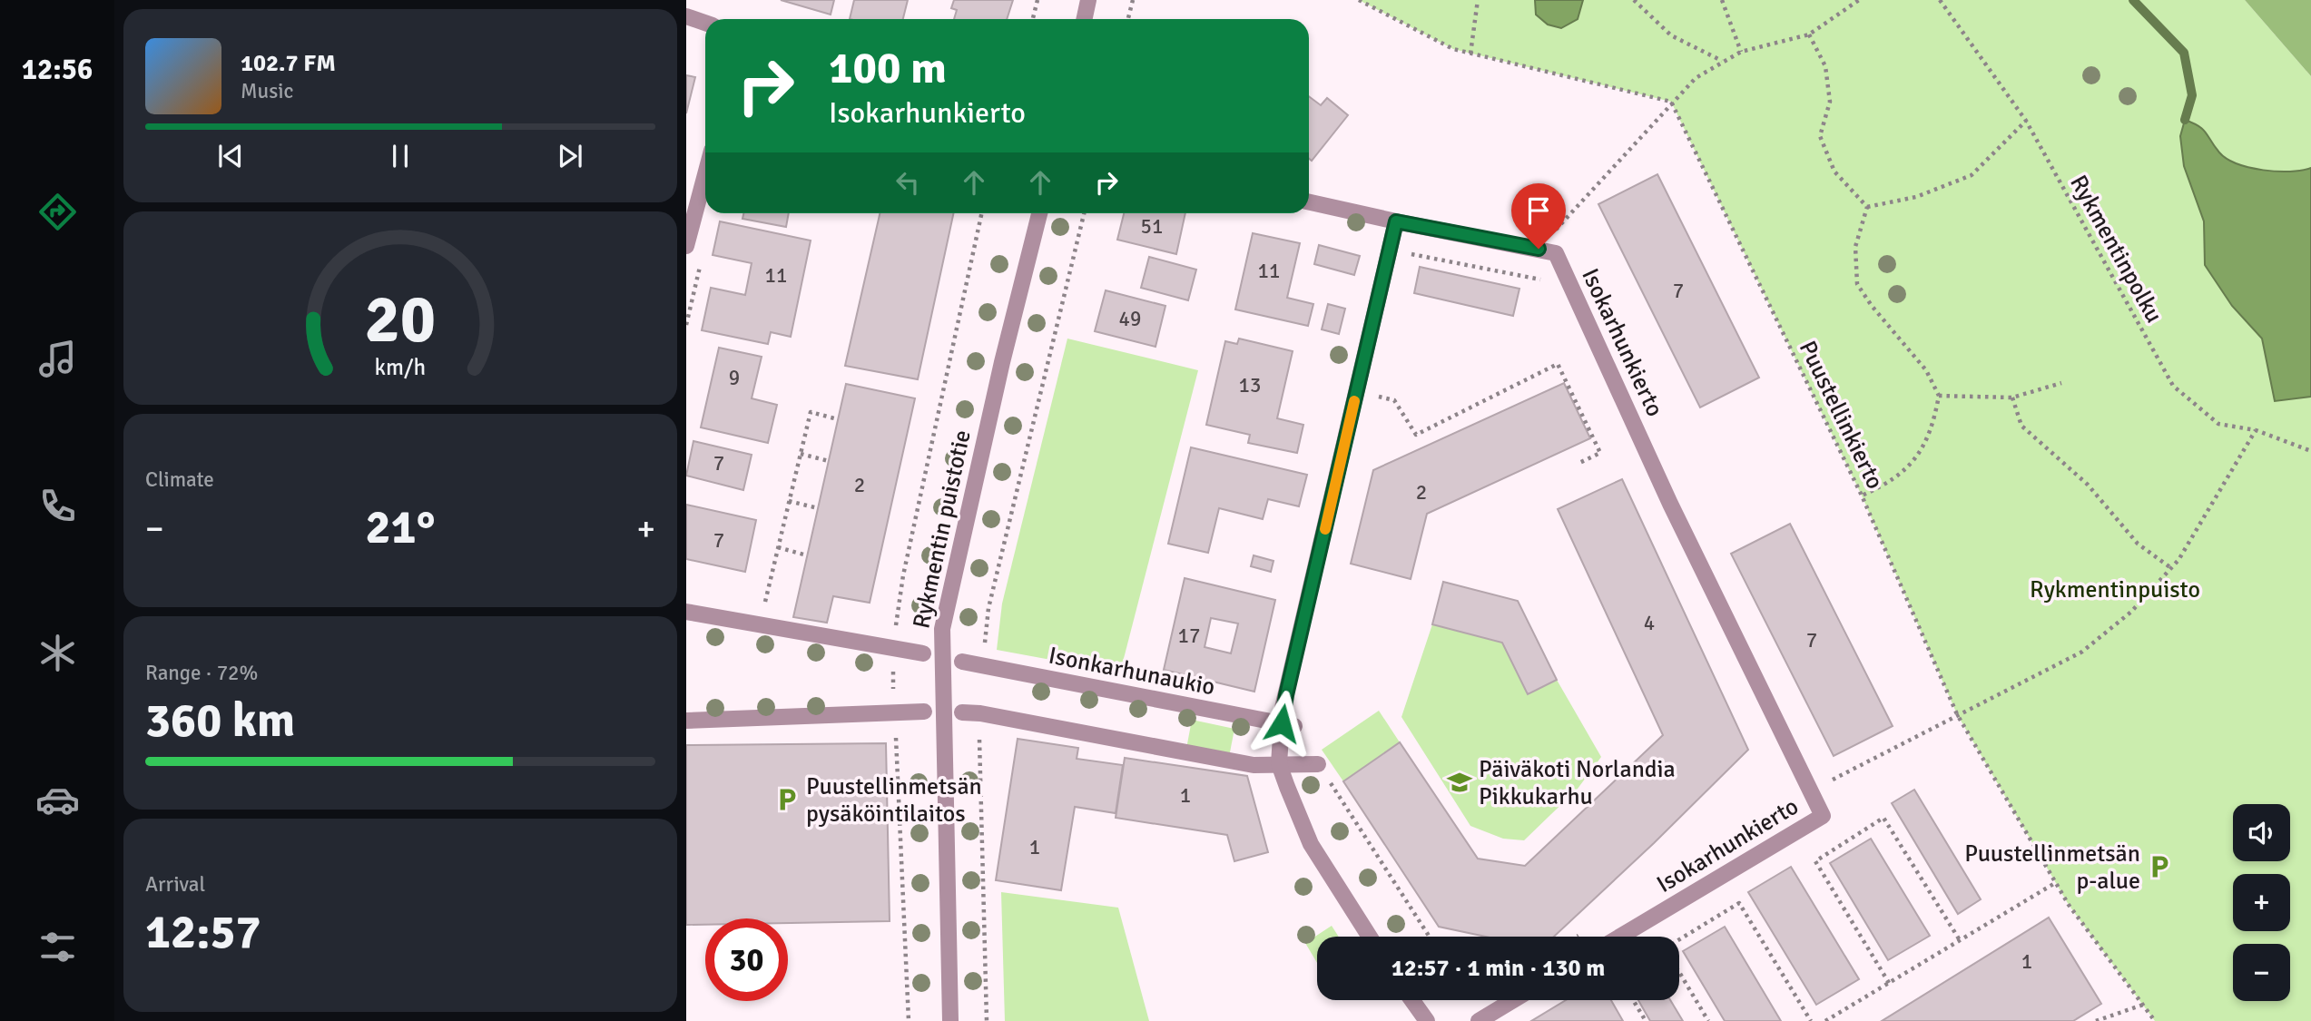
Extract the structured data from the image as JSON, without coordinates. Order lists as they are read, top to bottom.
{
  "streets": {
    "street": ["Isokarhunkierto", "Rykmentin puistotie", "Isonkarhunaukio"],
    "path": ["Rykmentinpolku", "Puustellinkierto"]
  },
  "parks": ["Rykmentinpuisto"],
  "places": {
    "school or university": ["Päiväkoti Norlandia Pikkukarhu"],
    "parking": ["Puustellinmetsän pysäköintilaitos", "Puustellinmetsän p-alue"]
  },
  "house_numbers": [
    "51",
    "11",
    "11",
    "7",
    "49",
    "9",
    "13",
    "7",
    "2",
    "2",
    "7",
    "4",
    "17",
    "7",
    "1",
    "1",
    "1"
  ],
  "page": {
    "tabs": "12:56",
    "turn": ["100 m", "Isokarhunkierto"],
    "song": ["102.7 FM", "Music"],
    "tile": [
      "Climate",
      ["Range · 72%", "360 km"],
      ["Arrival", "12:57"]
    ],
    "heat": ["−", "21°", "+"],
    "map_buttons": ["+", "−"],
    "limit": "30",
    "trip": "12:57 · 1 min · 130 m",
    "gauge": ["20", "km/h"]
  }
}
